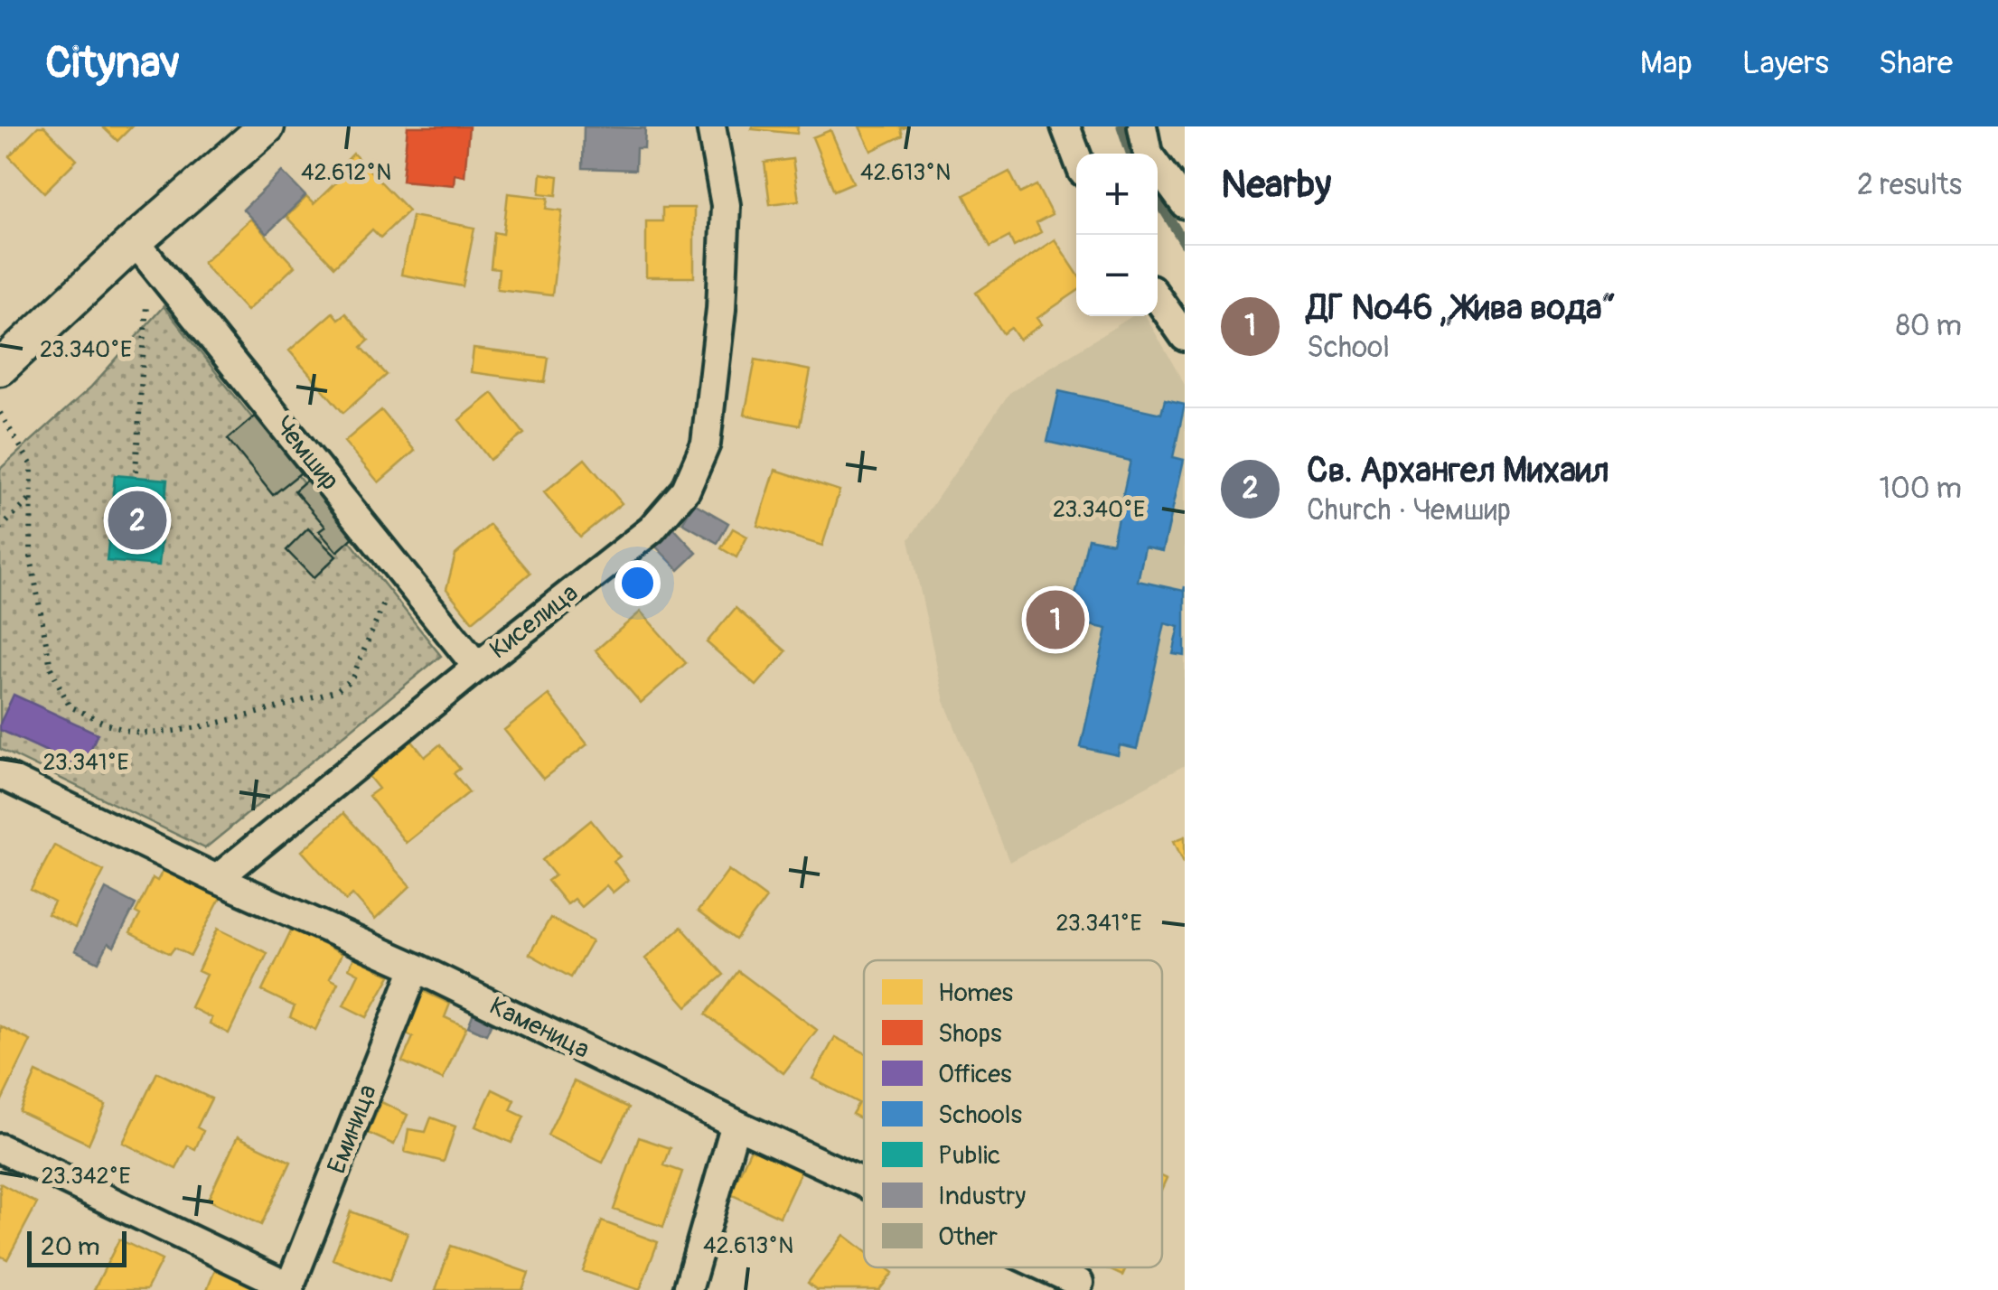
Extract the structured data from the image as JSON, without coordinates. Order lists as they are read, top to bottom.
{
  "streets": {
    "street": [
      "Чемшир",
      "Киселица",
      "Каменица",
      "Еминица"
    ]
  },
  "crossings": [
    ["Чемшир", "Киселица"],
    ["Киселица", "Каменица"],
    ["Каменица", "Еминица"]
  ],
  "legend": [
    "Homes",
    "Shops",
    "Offices",
    "Schools",
    "Public",
    "Industry",
    "Other"
  ],
  "scale_bar": "20 m",
  "page": {
    "header": "Citynav",
    "nav": ["Map", "Layers", "Share"],
    "heading": ["Nearby", "2 results"],
    "map_buttons": ["+", "−"],
    "list": [
      {
        "mark": "1",
        "name": "ДГ №46 „Жива вода“",
        "note": "School",
        "value": "80 m"
      },
      {
        "mark": "2",
        "name": "Св. Архангел Михаил",
        "note": "Church · Чемшир",
        "value": "100 m"
      }
    ],
    "pins": ["2", "1"],
    "scale": "20 m"
  },
  "coordinates": [
    "42.612°N",
    "42.613°N",
    "23.340°E",
    "23.341°E",
    "23.342°E"
  ]
}
